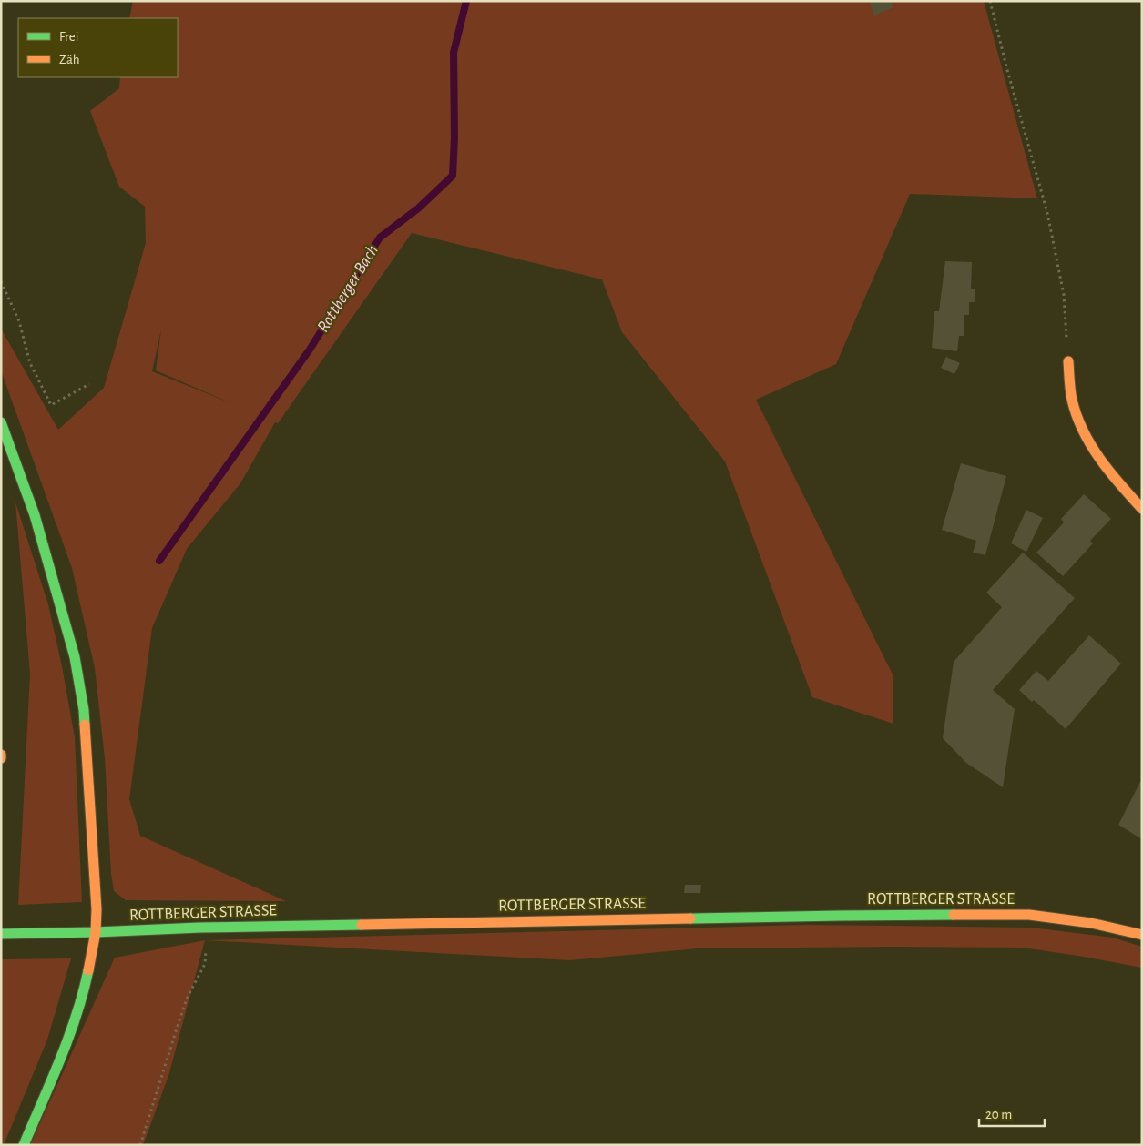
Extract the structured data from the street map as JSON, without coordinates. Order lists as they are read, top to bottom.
{
  "streets": {
    "main road": ["ROTTBERGER STRASSE"]
  },
  "water": ["Rottberger Bach"],
  "legend": ["Frei", "Zäh"],
  "scale_bar": "20 m"
}
